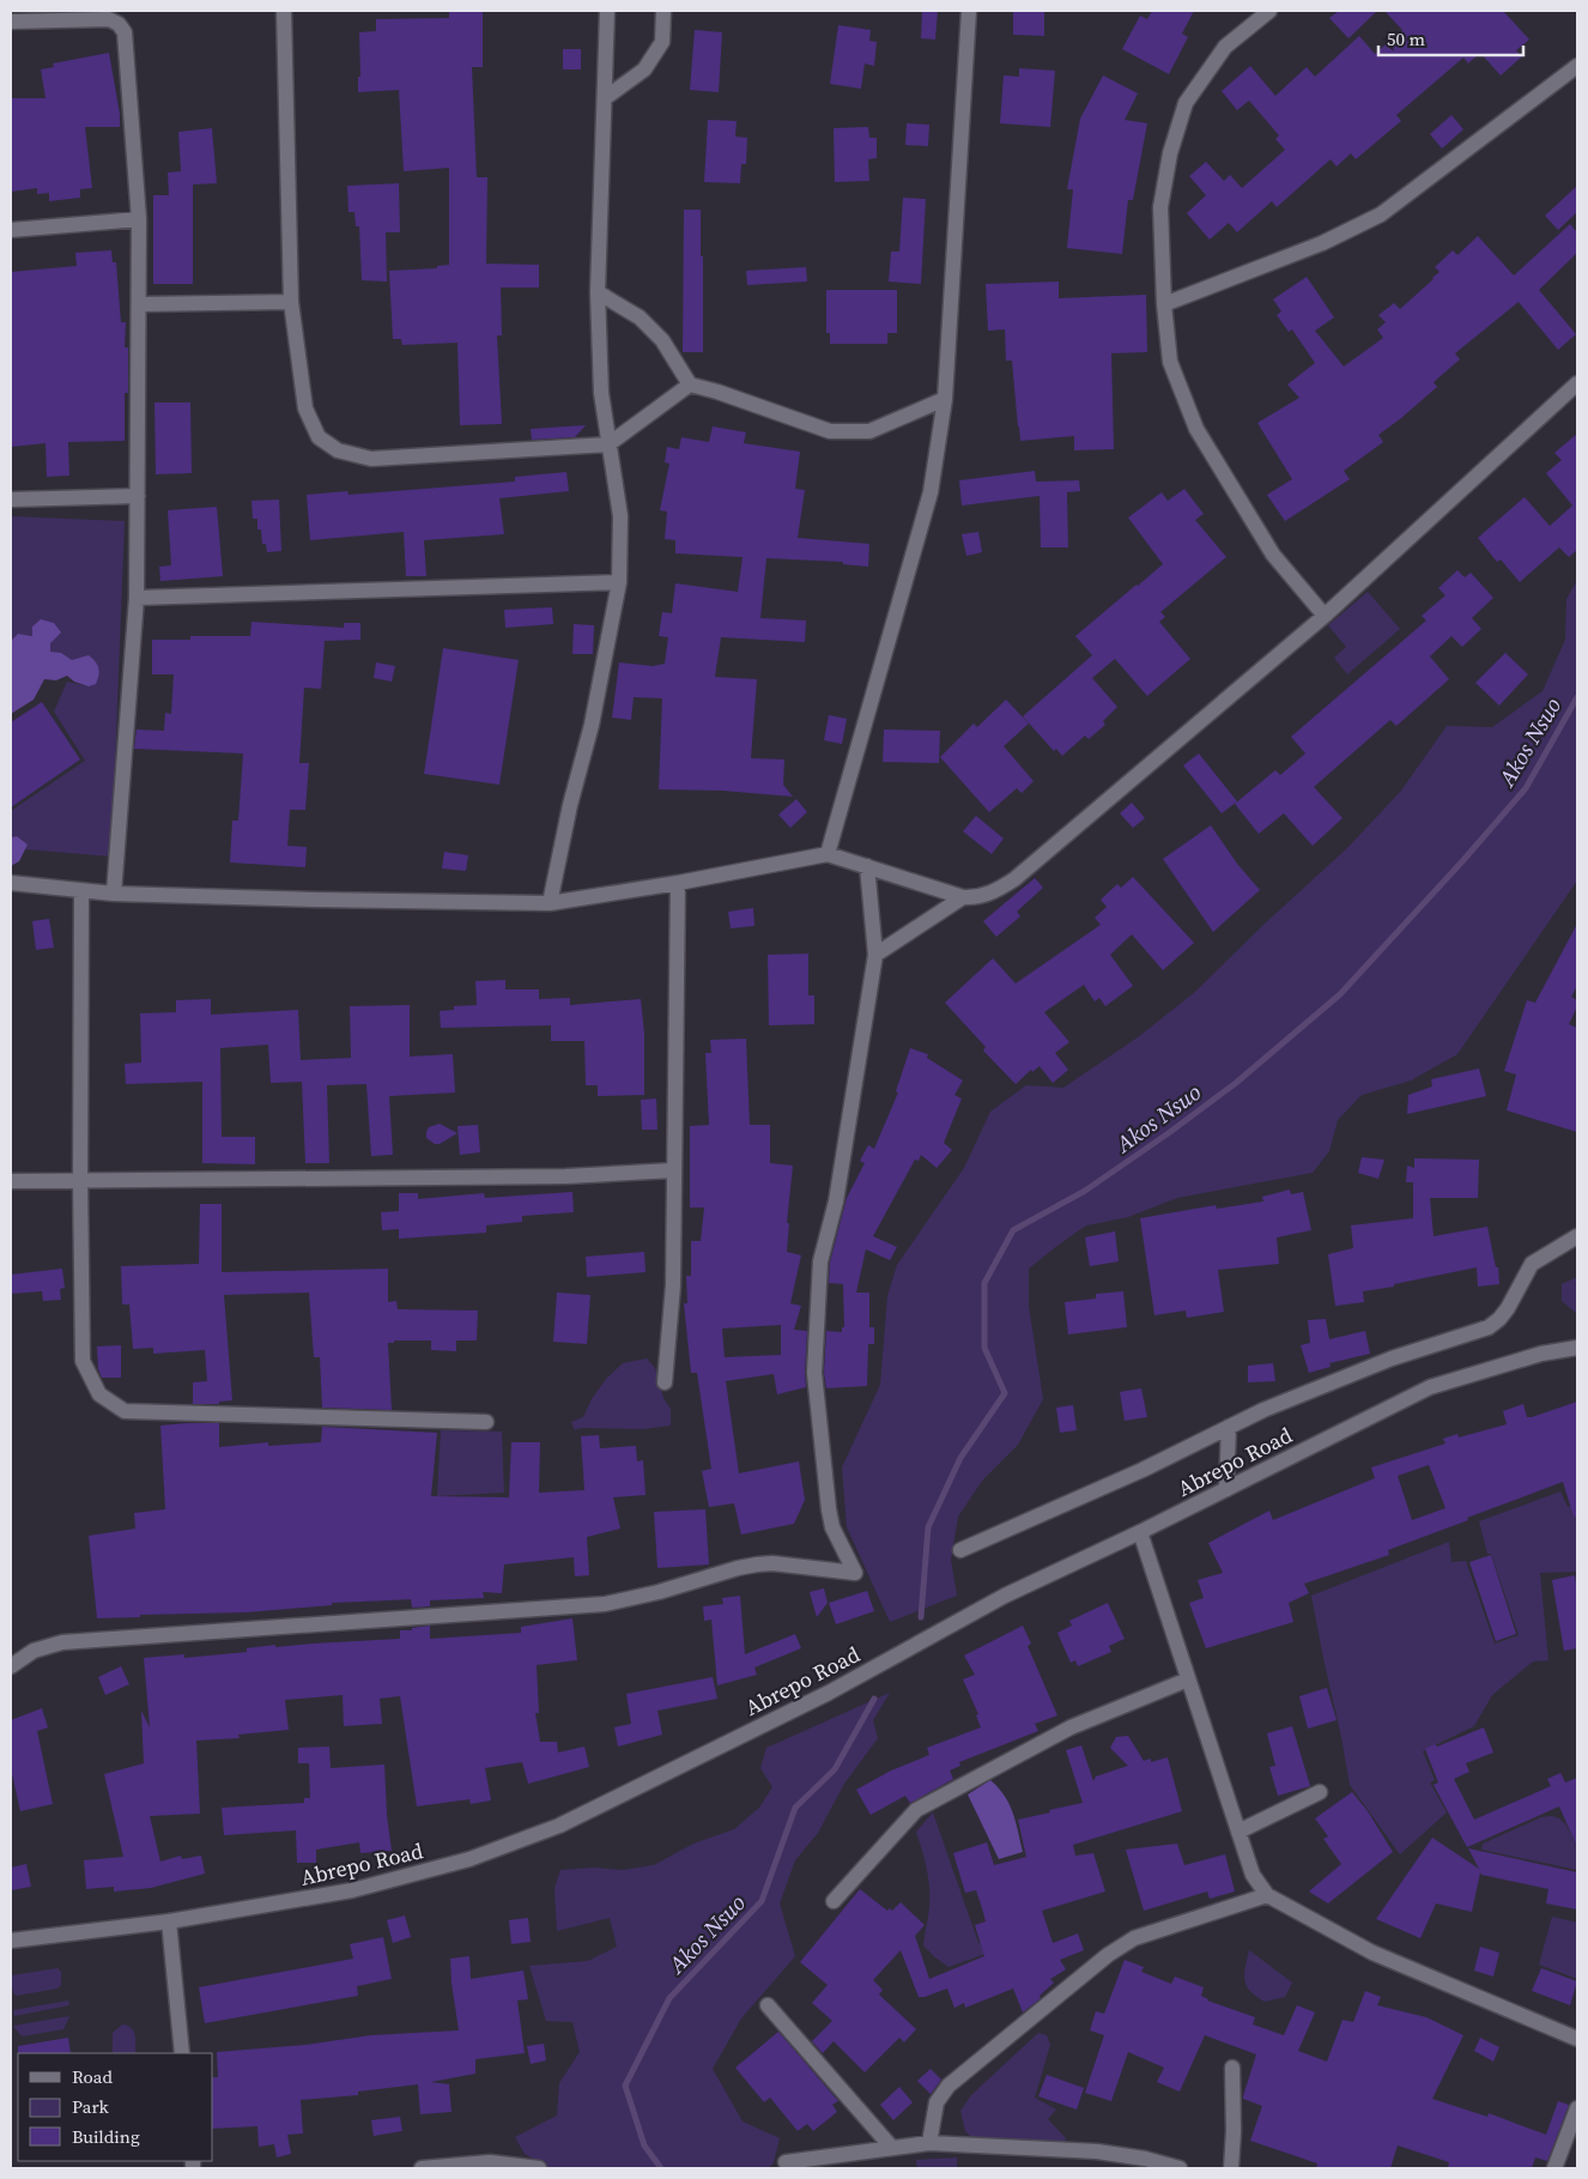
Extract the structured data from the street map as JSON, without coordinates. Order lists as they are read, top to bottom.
{
  "streets": {
    "street": ["Abrepo Road"]
  },
  "water": ["Akos Nsuo"],
  "legend": ["Road", "Park", "Building"],
  "scale_bar": "50 m"
}
